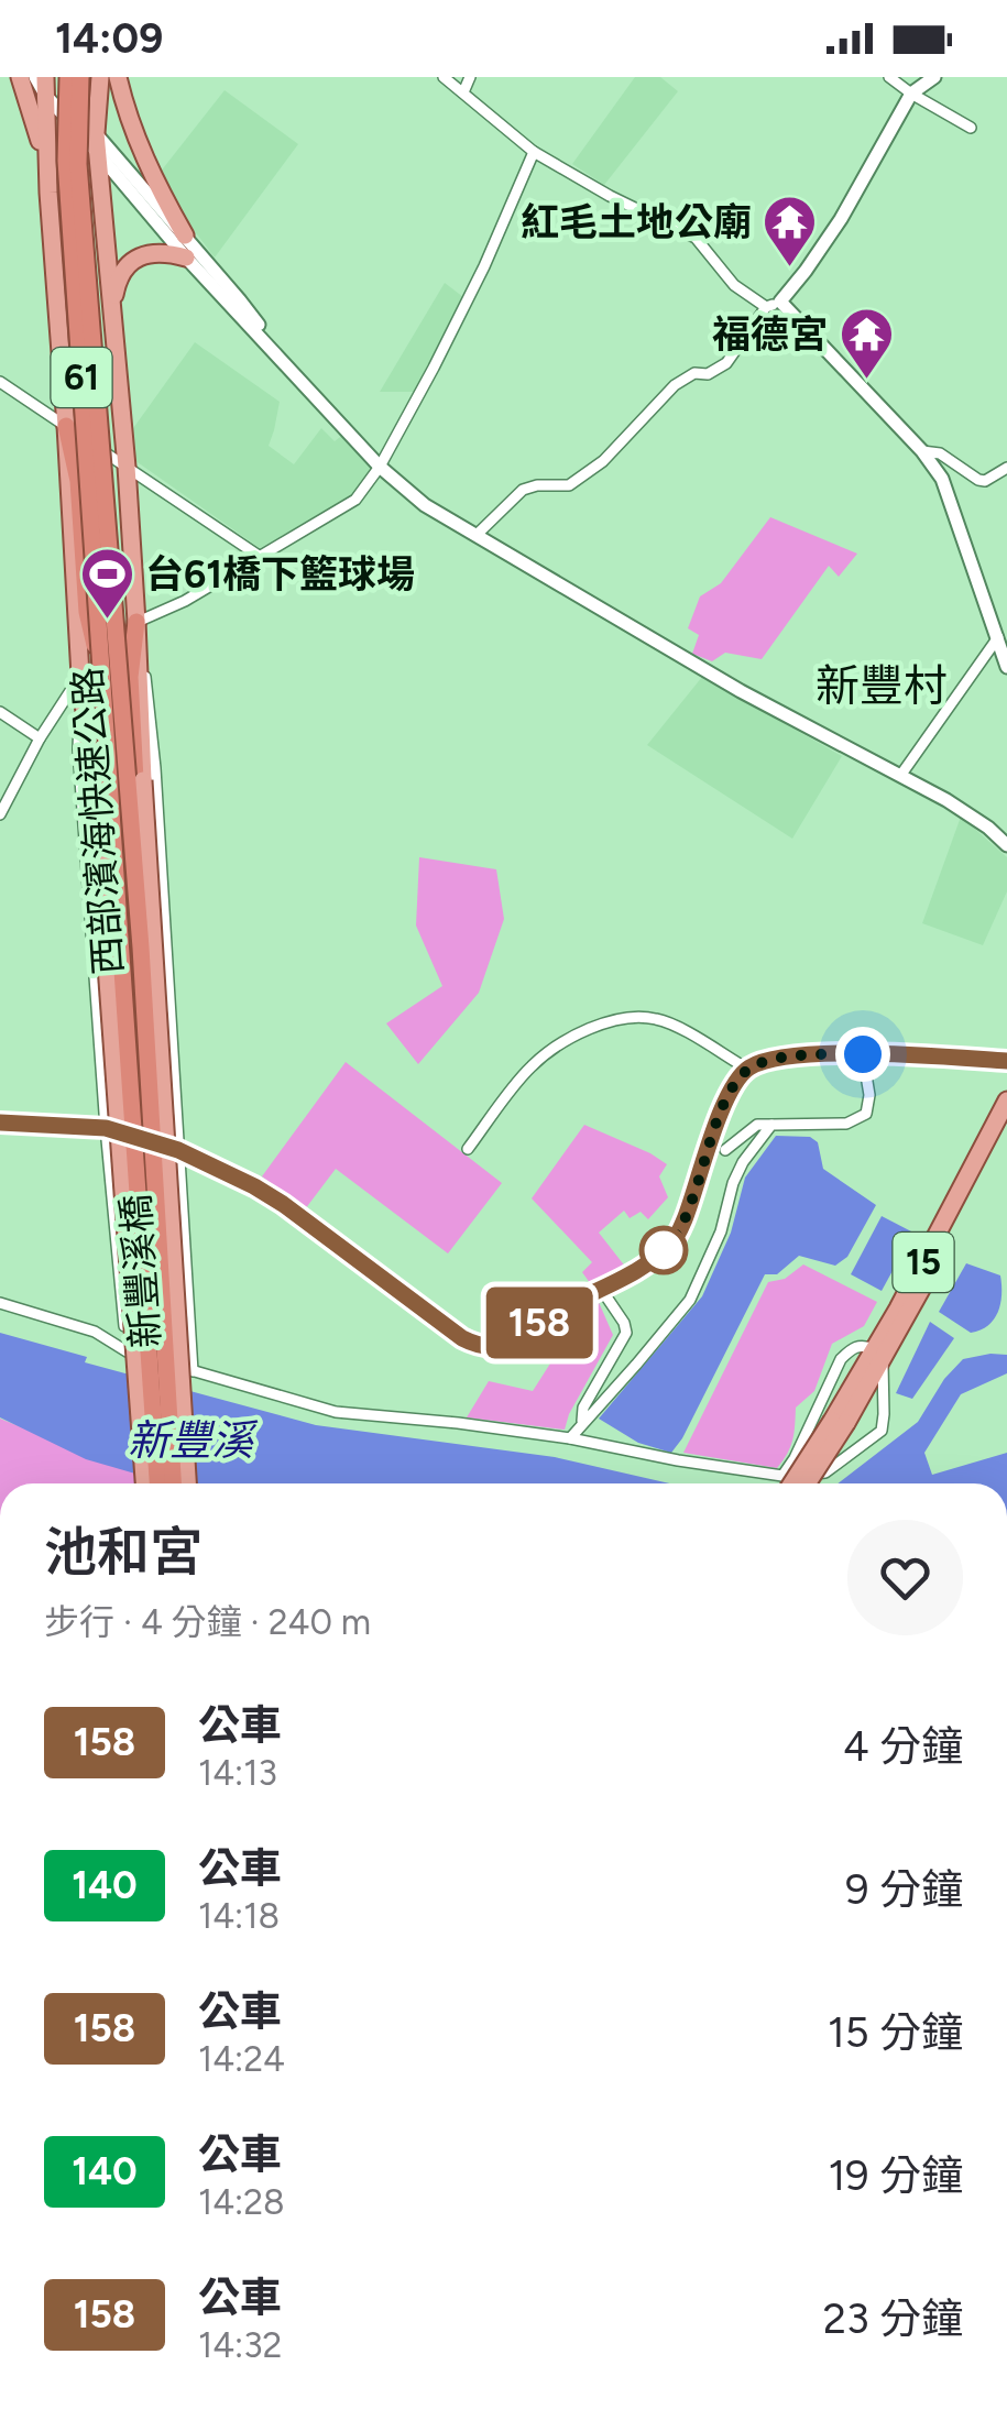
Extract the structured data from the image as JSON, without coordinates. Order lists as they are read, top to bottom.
{
  "streets": {
    "highway": ["61", "西部濱海快速公路"],
    "main road": ["15", "新豐溪橋"]
  },
  "crossings": [
    ["61", "新豐溪橋"]
  ],
  "districts": ["新豐村"],
  "water": ["新豐溪"],
  "places": {
    "temple": ["紅毛土地公廟", "福德宮"],
    "sports": ["台61橋下籃球場"]
  },
  "lines": ["bus line 158"],
  "page": {
    "status": "14:09",
    "on_map": "158",
    "heading": ["池和宮", "步行 · 4 分鐘 · 240 m"],
    "list": [
      {
        "mark": "158",
        "name": "公車",
        "note": "14:13",
        "value": "4 分鐘"
      },
      {
        "mark": "140",
        "name": "公車",
        "note": "14:18",
        "value": "9 分鐘"
      },
      {
        "mark": "158",
        "name": "公車",
        "note": "14:24",
        "value": "15 分鐘"
      },
      {
        "mark": "140",
        "name": "公車",
        "note": "14:28",
        "value": "19 分鐘"
      },
      {
        "mark": "158",
        "name": "公車",
        "note": "14:32",
        "value": "23 分鐘"
      }
    ]
  }
}
